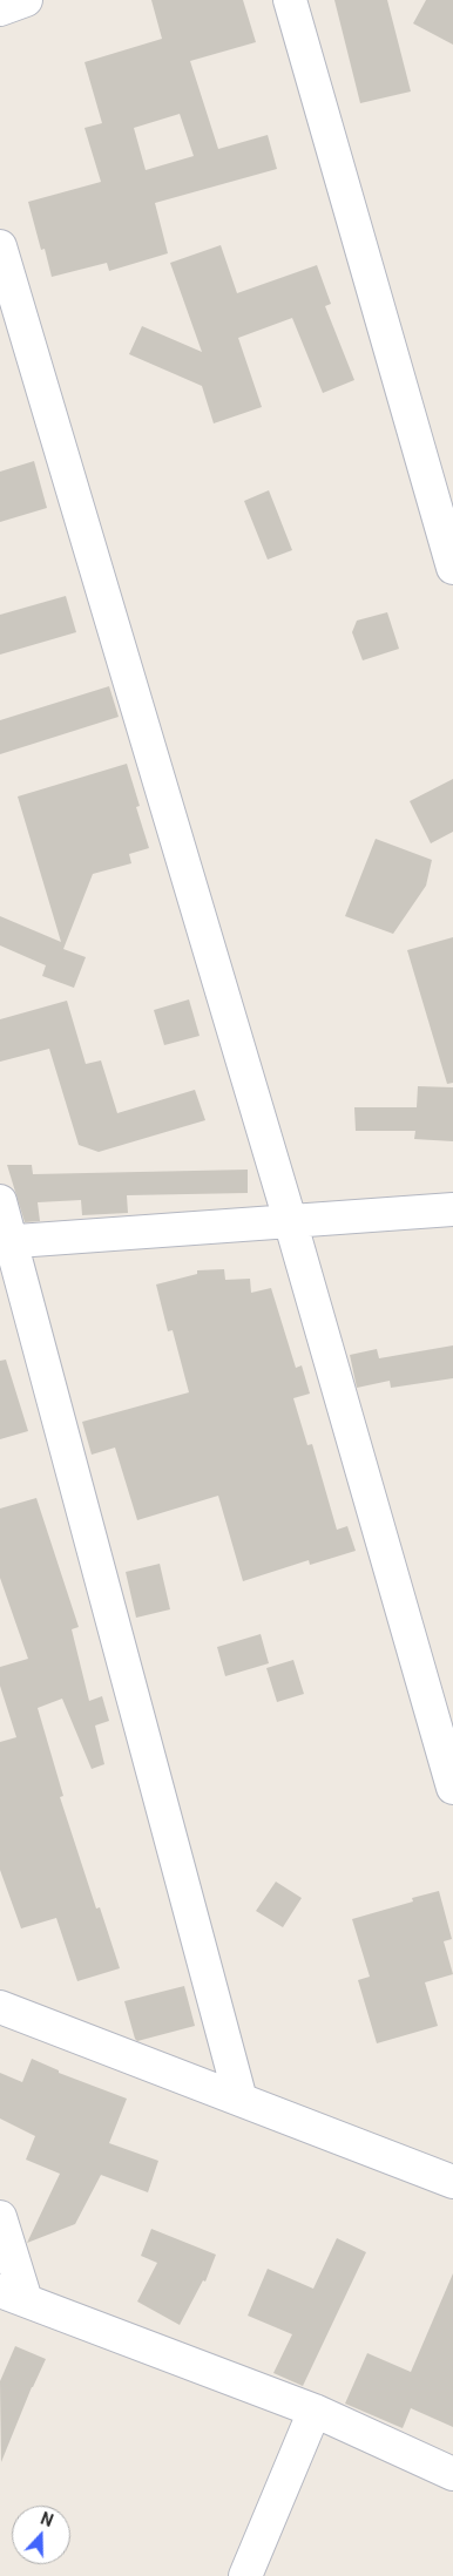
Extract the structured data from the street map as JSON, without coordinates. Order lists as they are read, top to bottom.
{
  "north": "top"
}
